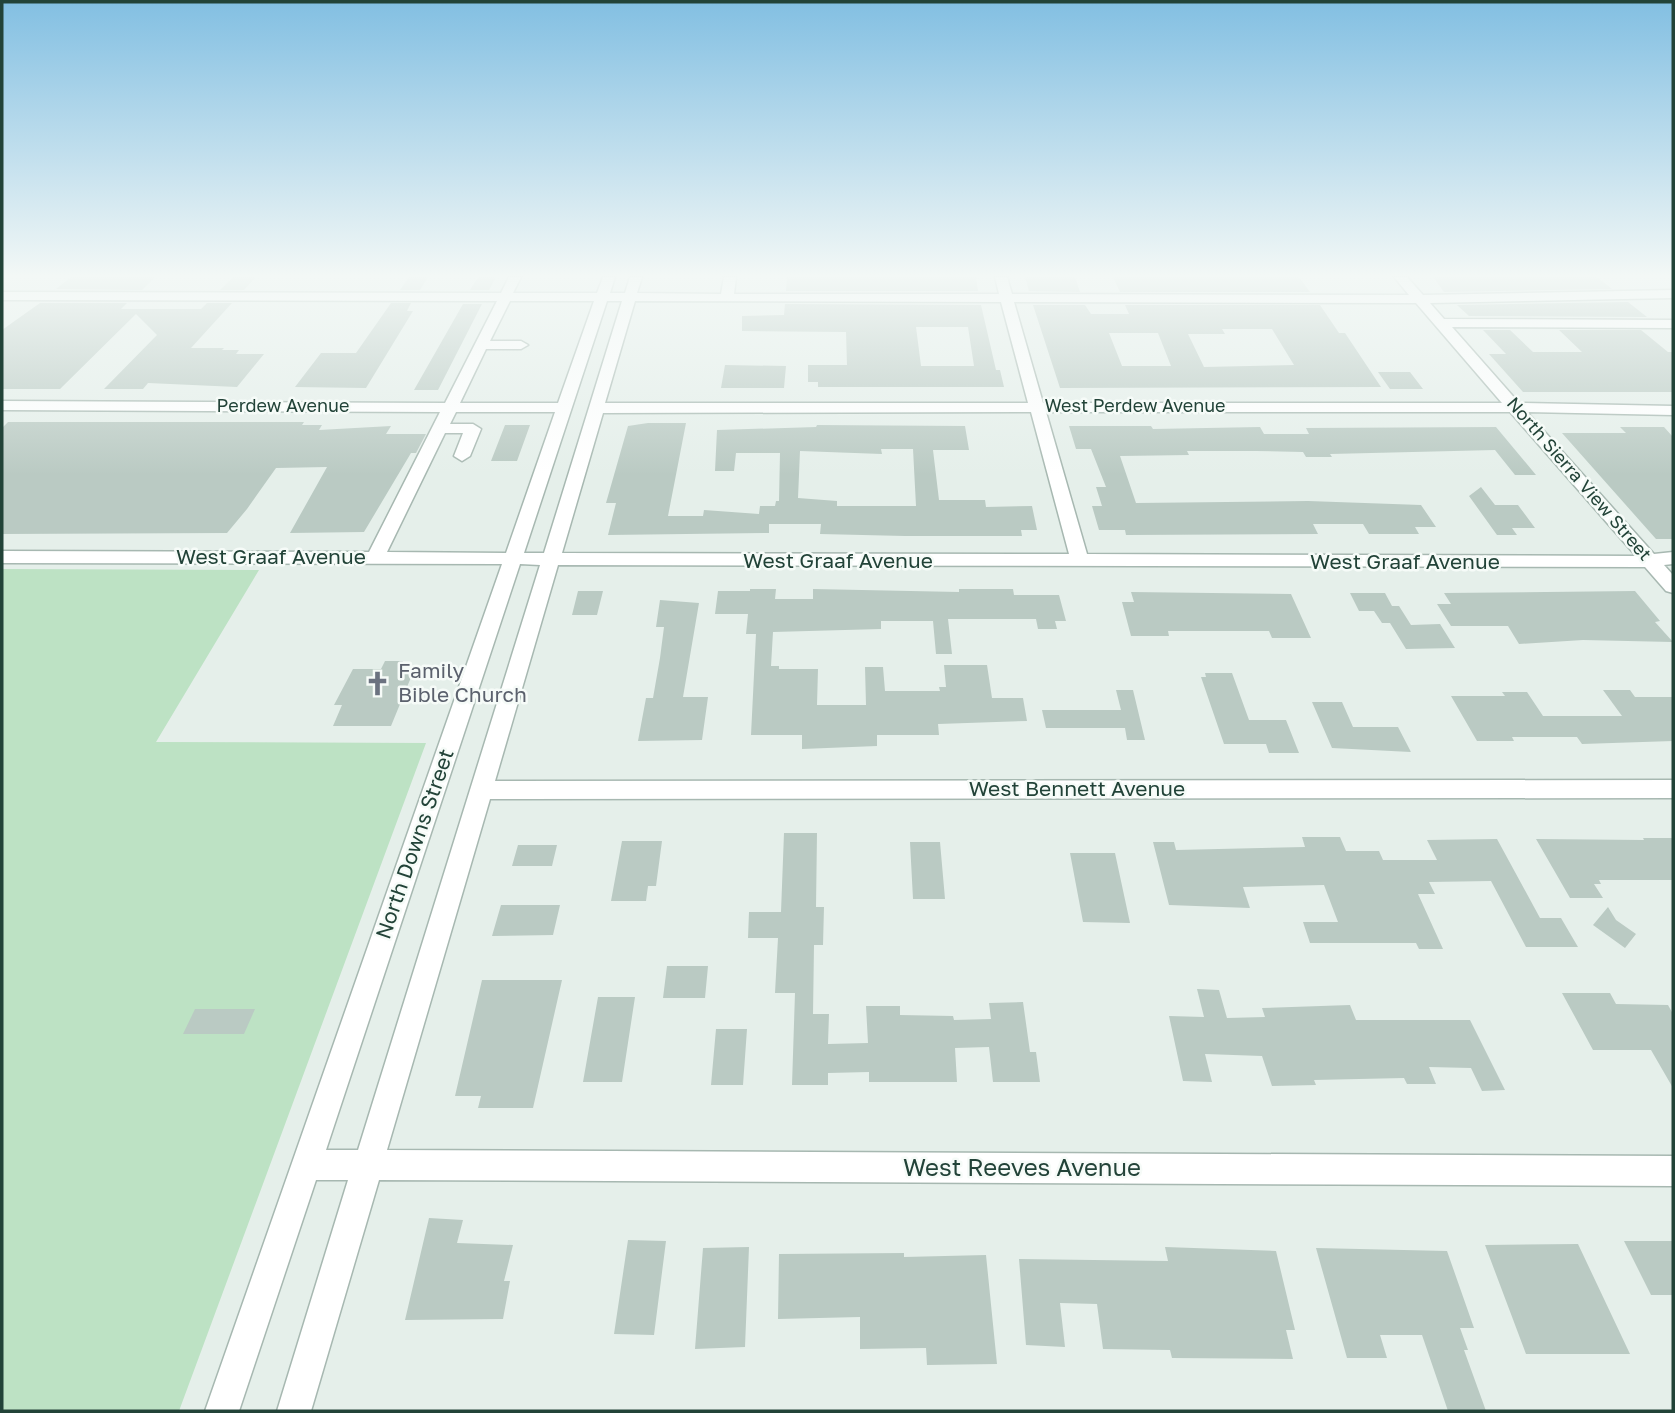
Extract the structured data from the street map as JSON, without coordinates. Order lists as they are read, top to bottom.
{
  "streets": {
    "street": [
      "Perdew Avenue",
      "West Perdew Avenue",
      "North Sierra View Street",
      "West Graaf Avenue",
      "West Bennett Avenue",
      "North Downs Street",
      "West Reeves Avenue"
    ]
  },
  "crossings": [
    ["Perdew Avenue", "North Downs Street"],
    ["West Perdew Avenue", "North Sierra View Street"],
    ["West Perdew Avenue", "North Downs Street"],
    ["North Sierra View Street", "West Graaf Avenue"],
    ["West Graaf Avenue", "North Downs Street"],
    ["West Bennett Avenue", "North Downs Street"],
    ["North Downs Street", "West Reeves Avenue"]
  ],
  "places": {
    "church": ["Family Bible Church"]
  }
}
